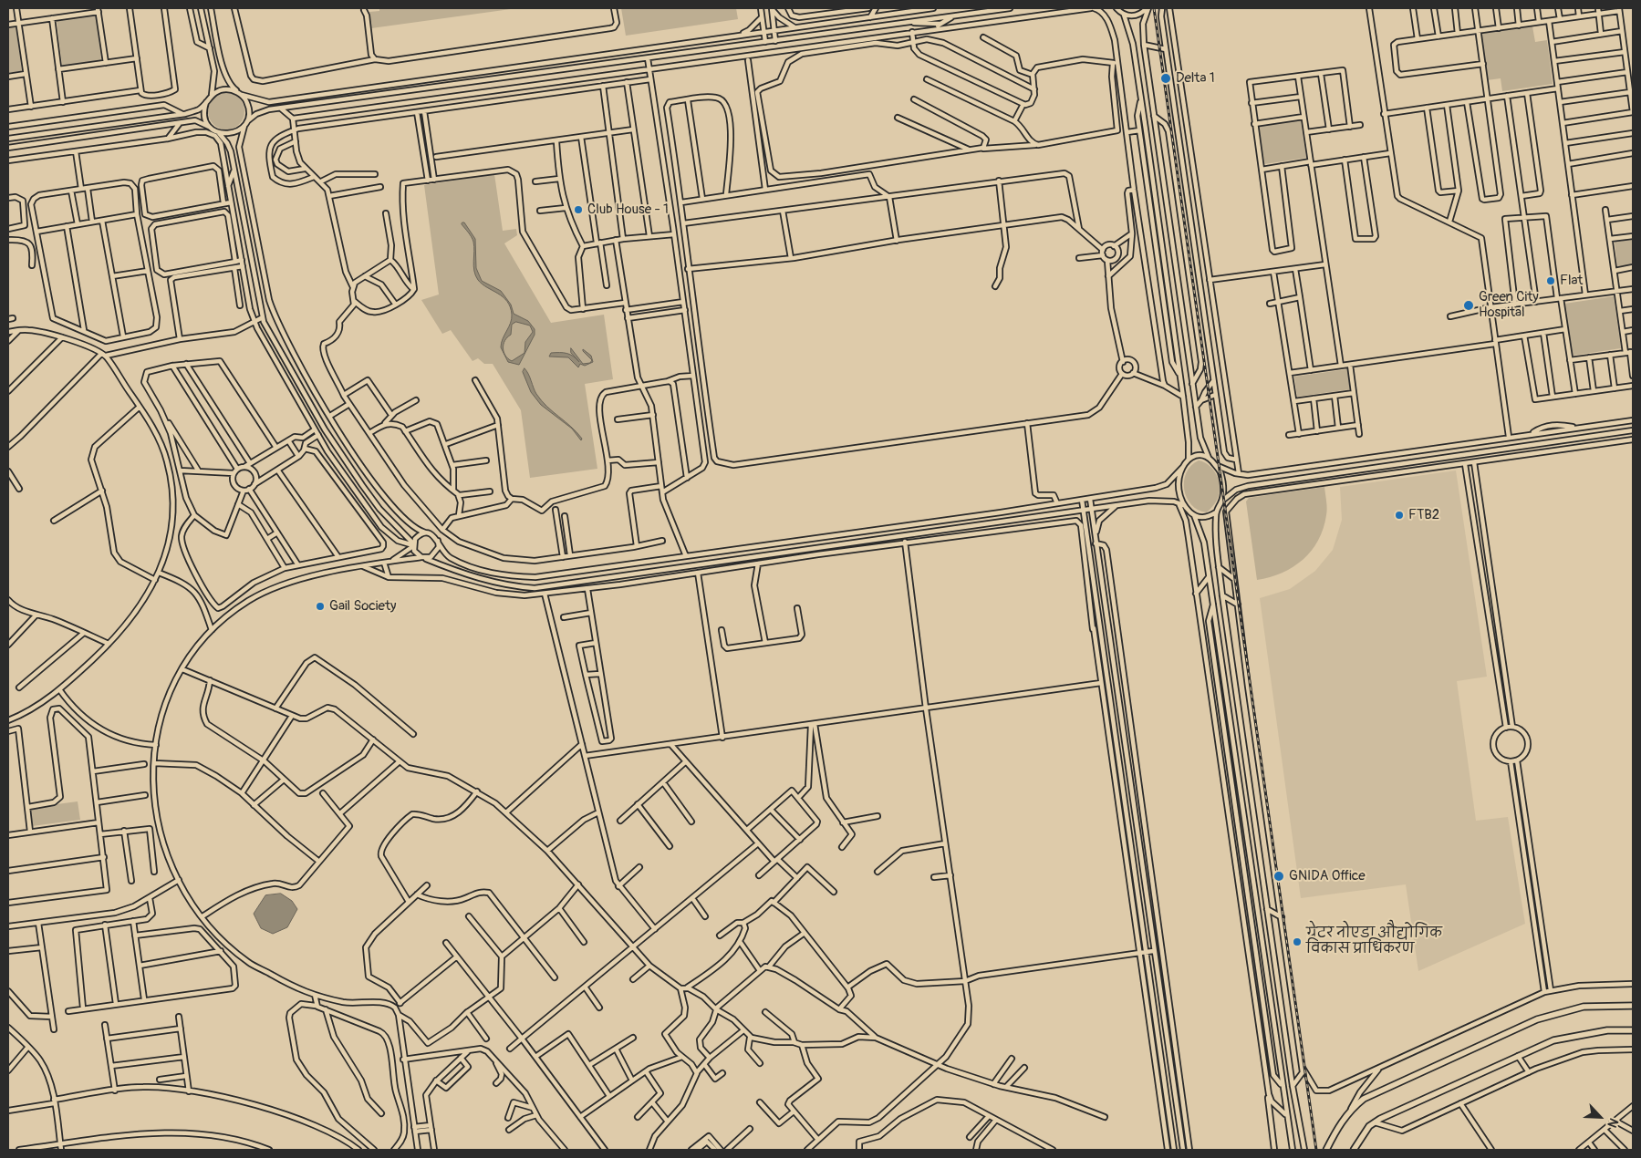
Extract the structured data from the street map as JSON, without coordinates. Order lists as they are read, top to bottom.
{
  "places": [
    "Delta 1",
    "Club House - 1",
    "Flat",
    "Green City Hospital",
    "FTB2",
    "Gail Society",
    "GNIDA Office",
    "ग्रेटर नोएडा औद्योगिक विकास प्राधिकरण"
  ],
  "north": "bottom right"
}
